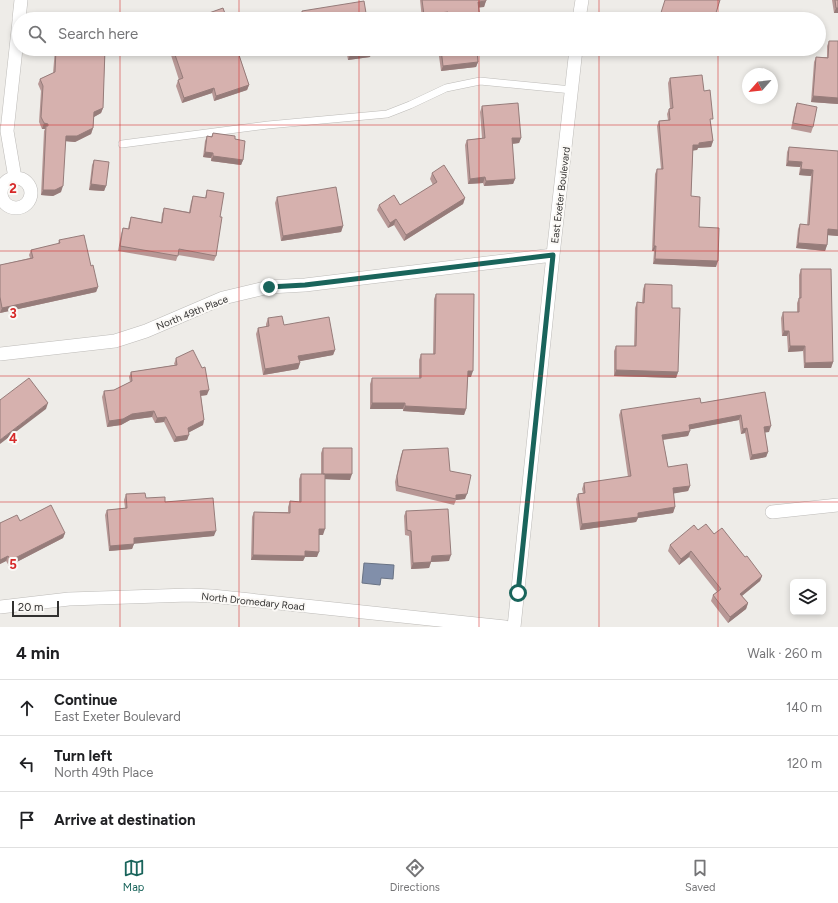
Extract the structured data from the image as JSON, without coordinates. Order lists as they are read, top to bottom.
{
  "streets": {
    "street": ["East Exeter Boulevard", "North 49th Place", "North Dromedary Road"]
  },
  "crossings": [
    ["East Exeter Boulevard", "North 49th Place"]
  ],
  "scale_bar": "20 m",
  "north": "bottom left",
  "page": {
    "search": "Search here",
    "scale": "20 m",
    "heading": ["4 min", "Walk · 260 m"],
    "list": [
      ["Continue", "East Exeter Boulevard", "140 m"],
      ["Turn left", "North 49th Place", "120 m"],
      "Arrive at destination"
    ],
    "nav": ["Map", "Directions", "Saved"]
  },
  "grid": {
    "rows": [
      "2",
      "3",
      "4",
      "5"
    ]
  }
}
